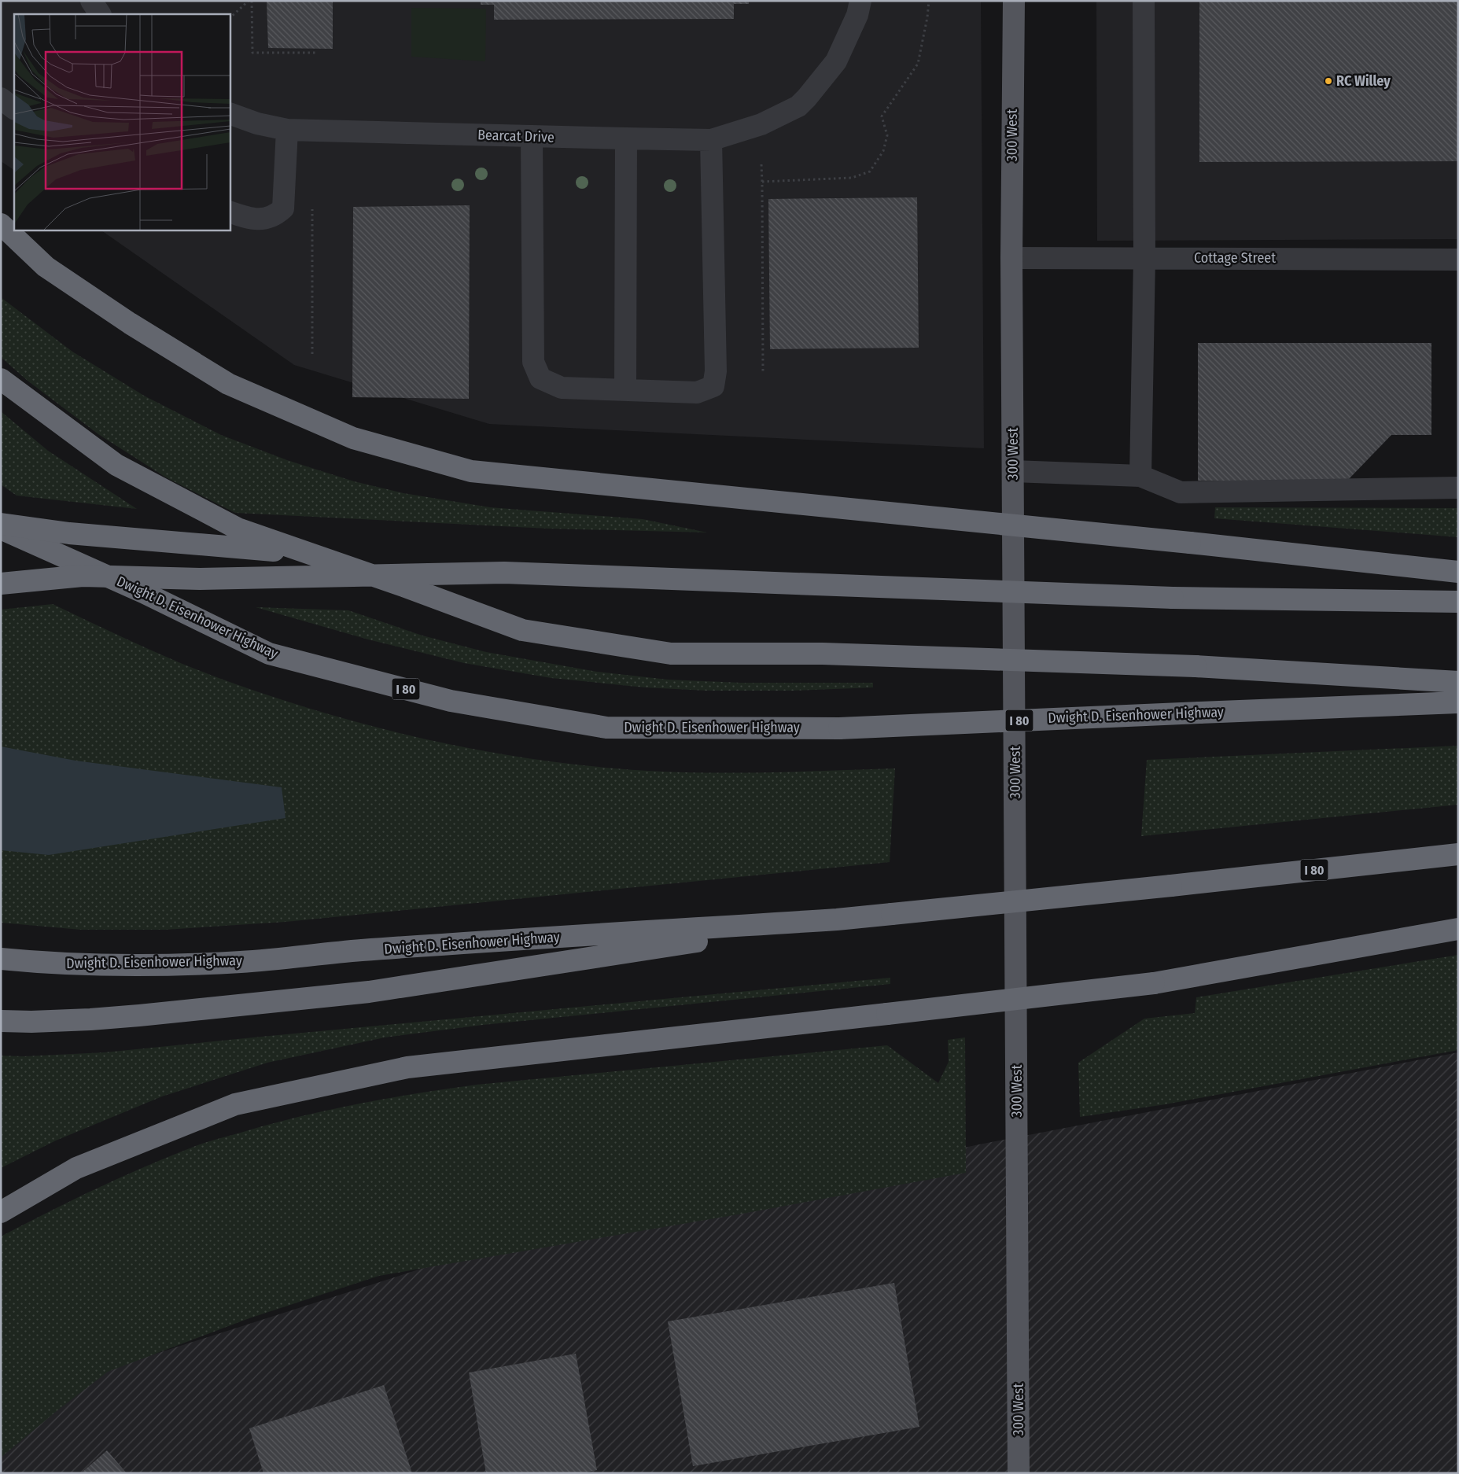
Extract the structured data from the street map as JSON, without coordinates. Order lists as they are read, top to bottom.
{
  "streets": {
    "highway": ["Dwight D. Eisenhower Highway", "I 80"],
    "main road": ["300 West"],
    "street": ["Bearcat Drive", "Cottage Street"]
  },
  "crossings": [
    ["300 West", "Cottage Street"]
  ],
  "places": ["RC Willey"]
}
